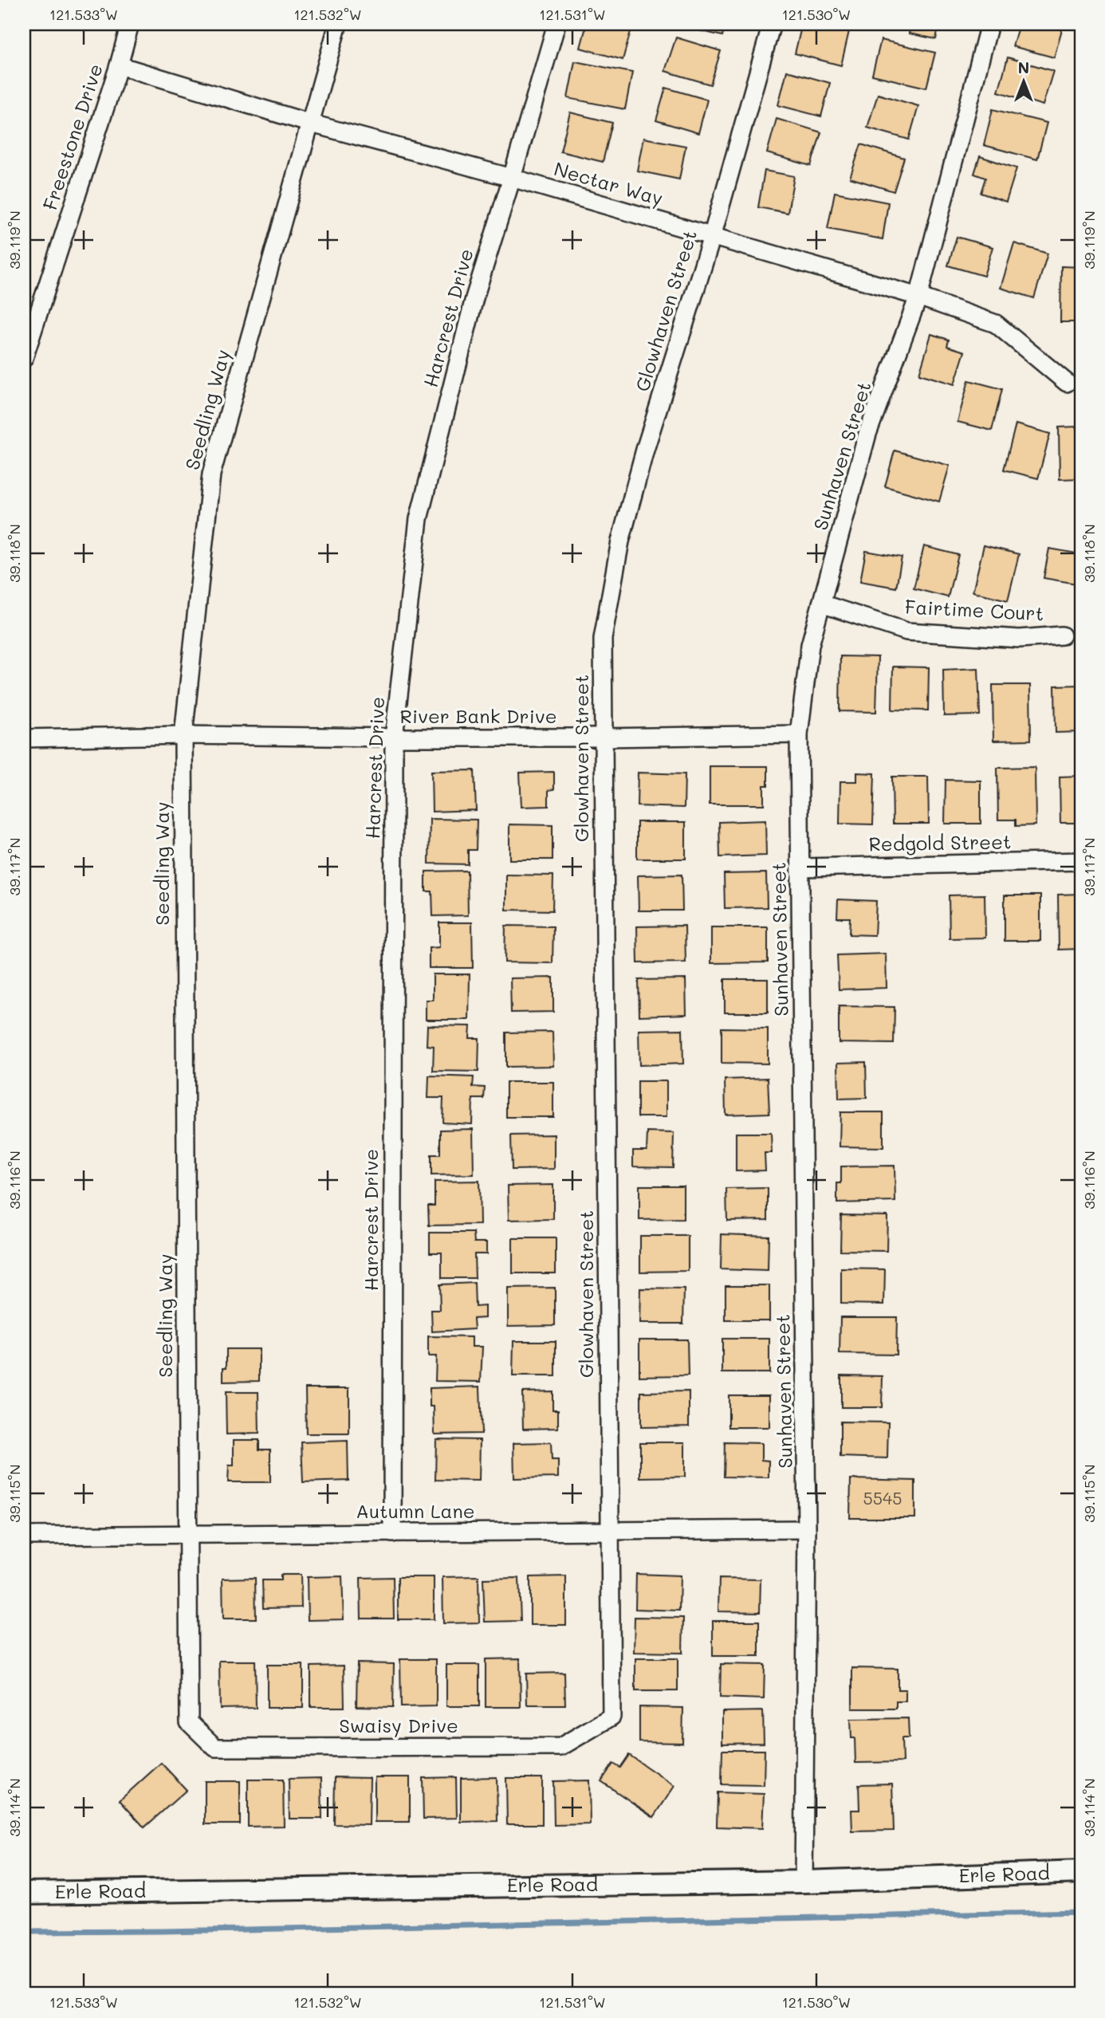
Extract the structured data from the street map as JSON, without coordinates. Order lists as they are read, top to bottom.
{
  "streets": {
    "street": [
      "Freestone Drive",
      "Nectar Way",
      "Glowhaven Street",
      "Harcrest Drive",
      "Seedling Way",
      "Sunhaven Street",
      "Fairtime Court",
      "River Bank Drive",
      "Redgold Street",
      "Autumn Lane",
      "Swaisy Drive",
      "Erle Road"
    ]
  },
  "crossings": [
    ["Freestone Drive", "Nectar Way"],
    ["Nectar Way", "Glowhaven Street"],
    ["Nectar Way", "Harcrest Drive"],
    ["Nectar Way", "Seedling Way"],
    ["Nectar Way", "Sunhaven Street"],
    ["Glowhaven Street", "River Bank Drive"],
    ["Glowhaven Street", "Autumn Lane"],
    ["Glowhaven Street", "Swaisy Drive"],
    ["Harcrest Drive", "River Bank Drive"],
    ["Harcrest Drive", "Autumn Lane"],
    ["Seedling Way", "River Bank Drive"],
    ["Seedling Way", "Autumn Lane"],
    ["Seedling Way", "Swaisy Drive"],
    ["Sunhaven Street", "Fairtime Court"],
    ["Sunhaven Street", "River Bank Drive"],
    ["Sunhaven Street", "Redgold Street"],
    ["Sunhaven Street", "Autumn Lane"],
    ["Sunhaven Street", "Erle Road"]
  ],
  "house_numbers": ["5545"],
  "north": "top",
  "coordinates": [
    "121.533°W",
    "121.532°W",
    "121.531°W",
    "121.530°W",
    "39.119°N",
    "39.118°N",
    "39.117°N",
    "39.116°N",
    "39.115°N",
    "39.114°N"
  ]
}
